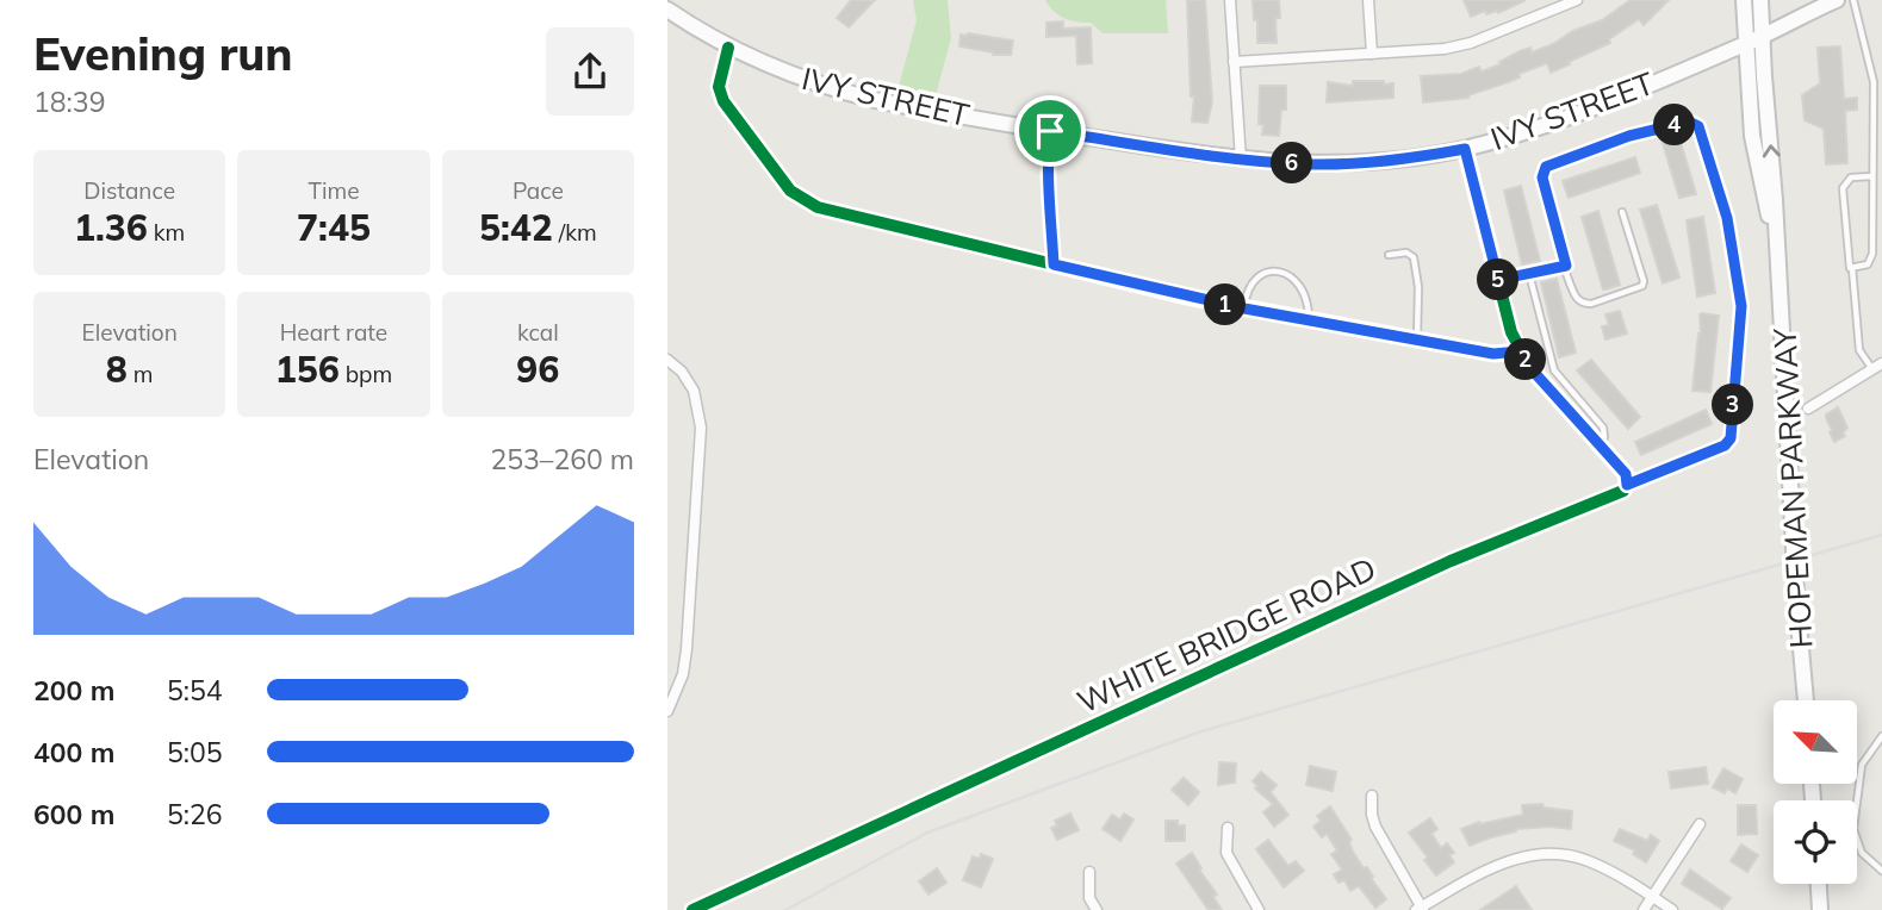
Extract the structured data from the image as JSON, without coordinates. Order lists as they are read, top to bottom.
{
  "streets": {
    "main road": ["IVY STREET", "HOPEMAN PARKWAY"],
    "street": ["WHITE BRIDGE ROAD"]
  },
  "crossings": [
    ["IVY STREET", "HOPEMAN PARKWAY"]
  ],
  "north": "top left",
  "page": {
    "heading": ["Evening run", "18:39"],
    "pins": [
      "4",
      "6",
      "5",
      "1",
      "2",
      "3"
    ],
    "stats": [
      ["Distance", "1.36 km"],
      ["Time", "7:45"],
      ["Pace", "5:42 /km"],
      ["Elevation", "8 m"],
      ["Heart rate", "156 bpm"],
      ["kcal", "96"]
    ],
    "chart": ["Elevation", "253–260 m"],
    "list": [
      {
        "name": "200 m",
        "note": "5:54"
      },
      {
        "name": "400 m",
        "note": "5:05"
      },
      {
        "name": "600 m",
        "note": "5:26"
      }
    ]
  }
}
